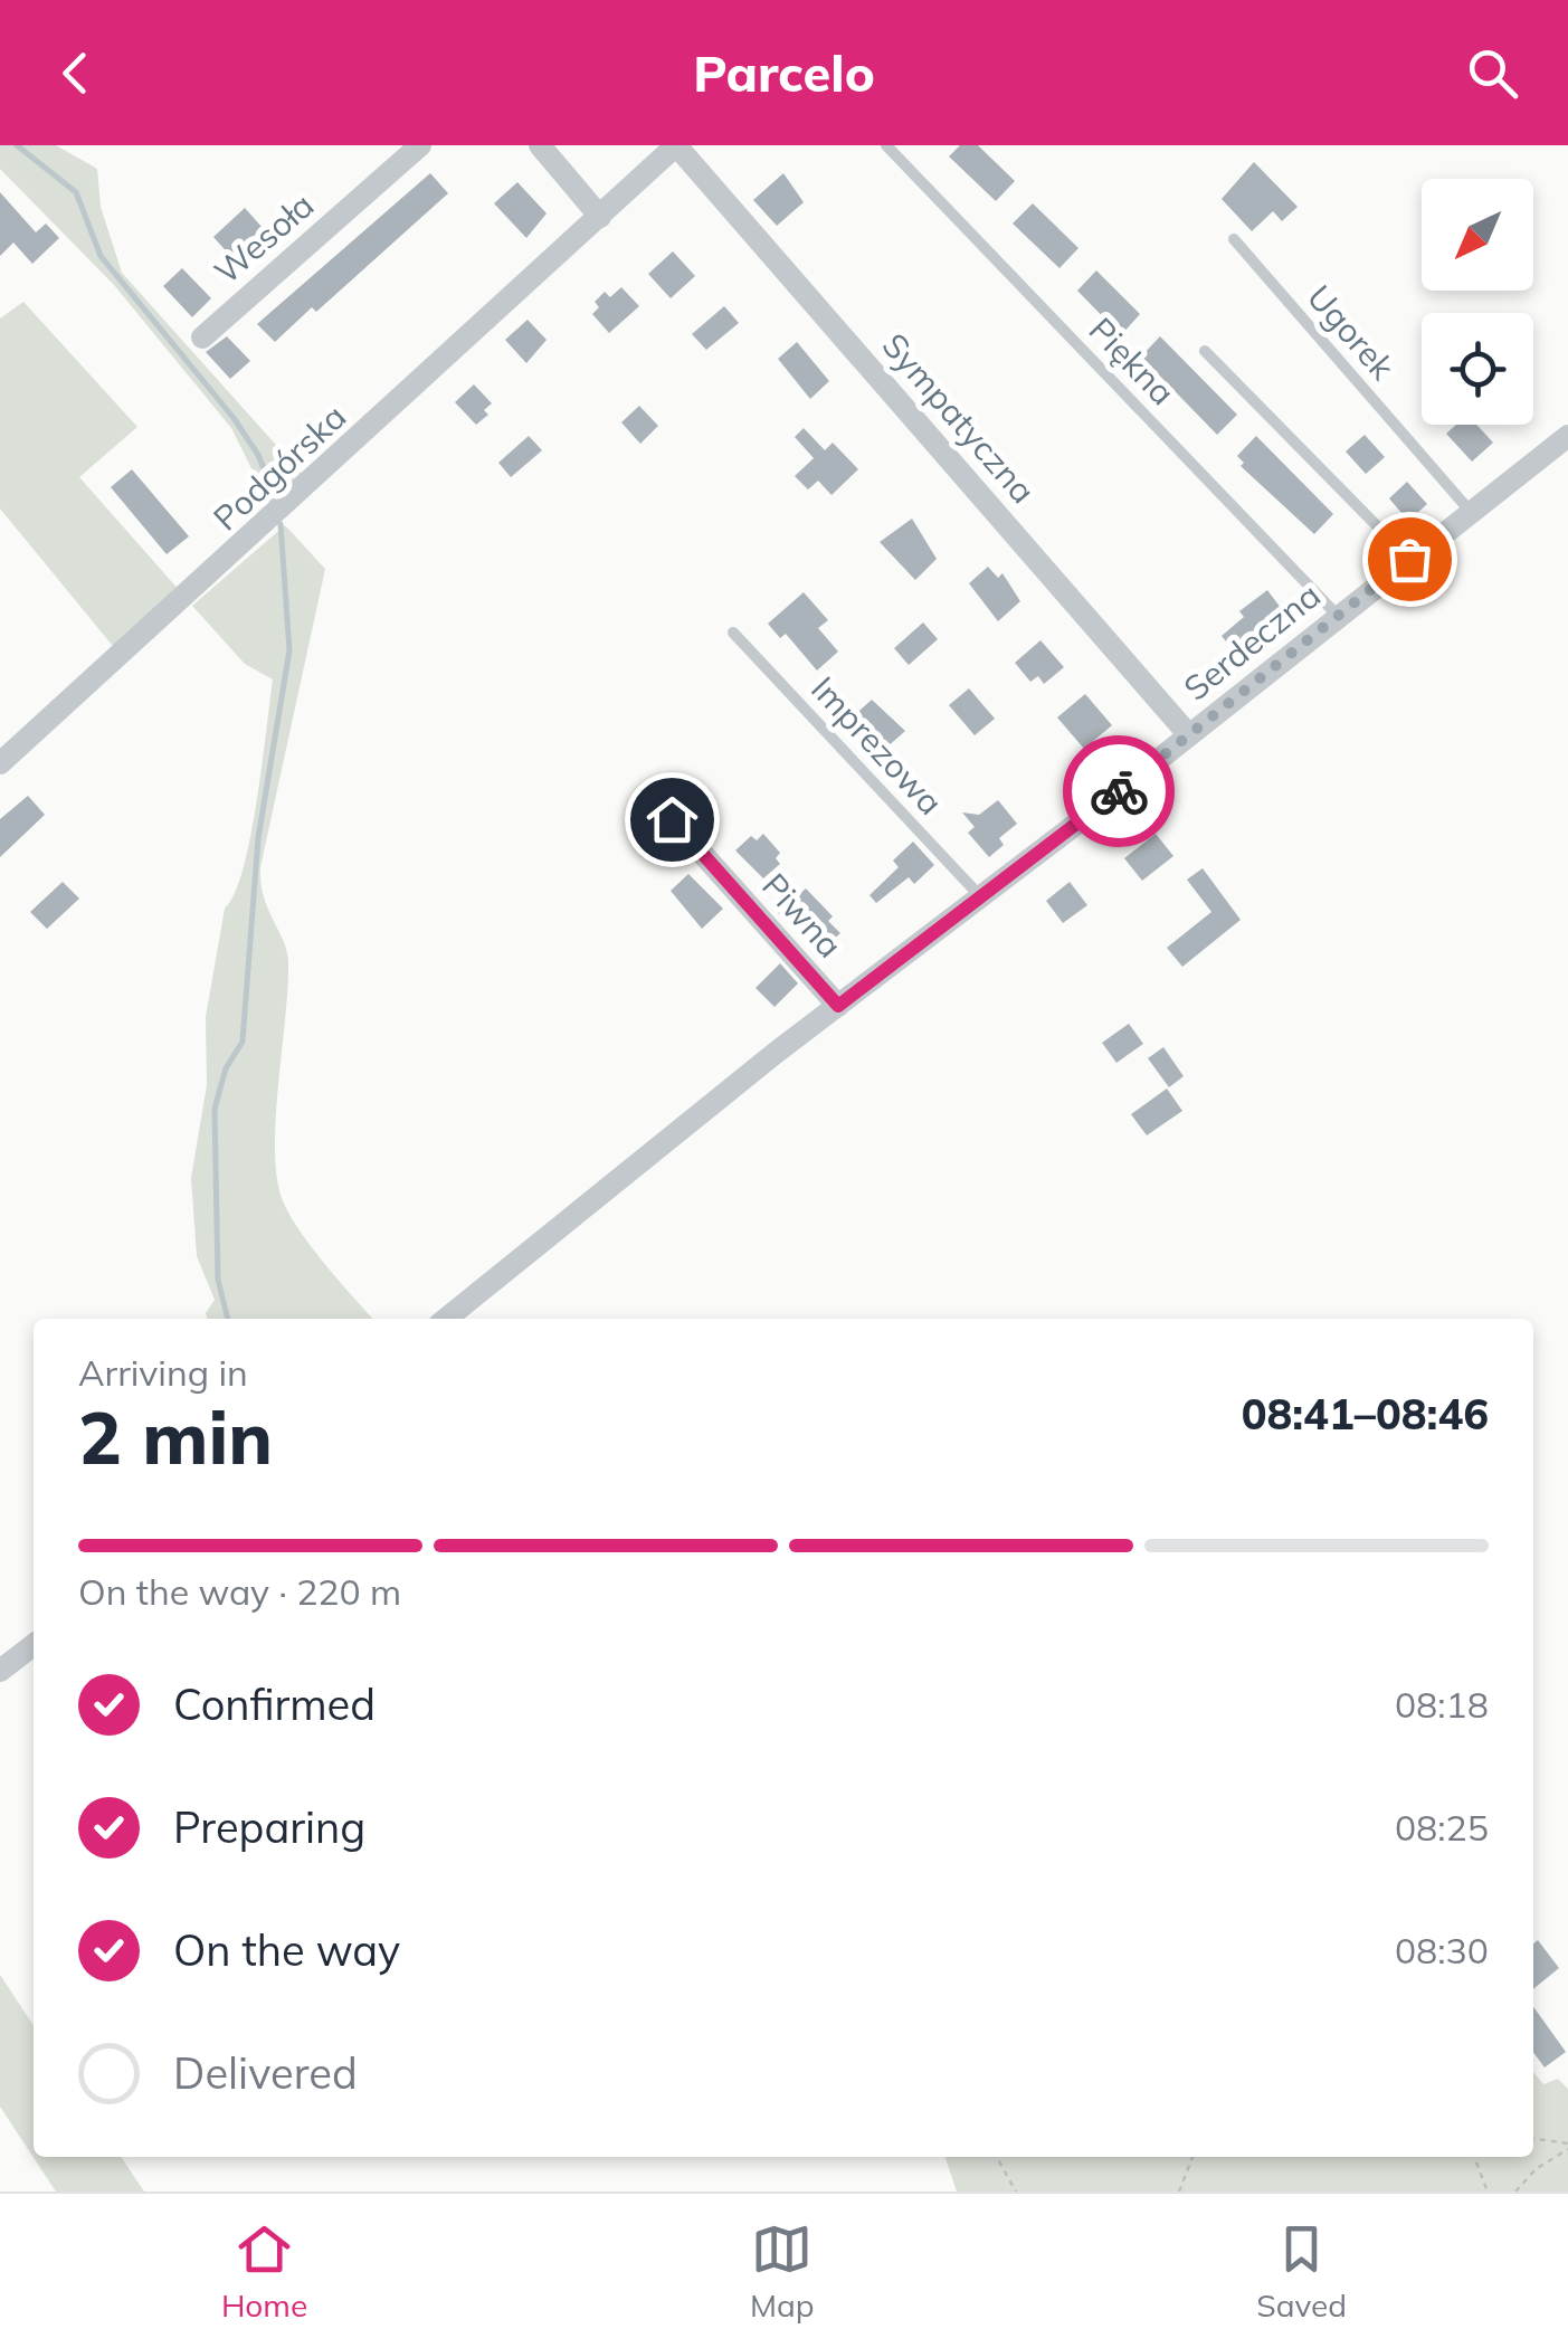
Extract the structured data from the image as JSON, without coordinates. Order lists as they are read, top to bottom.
{
  "streets": {
    "street": [
      "Wesoła",
      "Sympatyczna",
      "Podgórska",
      "Serdeczna",
      "Piwna"
    ],
    "lane": ["Ugorek", "Piękna", "Imprezowa"]
  },
  "crossings": [
    ["Ugorek", "Serdeczna"],
    ["Piękna", "Serdeczna"],
    ["Sympatyczna", "Podgórska"],
    ["Sympatyczna", "Serdeczna"],
    ["Serdeczna", "Imprezowa"],
    ["Serdeczna", "Piwna"]
  ],
  "north": "bottom left",
  "page": {
    "header": "Parcelo",
    "heading": ["2 min", "Arriving in", "08:41–08:46"],
    "bar": "On the way · 220 m",
    "list": [
      ["Confirmed", "08:18"],
      ["Preparing", "08:25"],
      ["On the way", "08:30"],
      "Delivered"
    ],
    "tabs": ["Home", "Map", "Saved"]
  }
}
